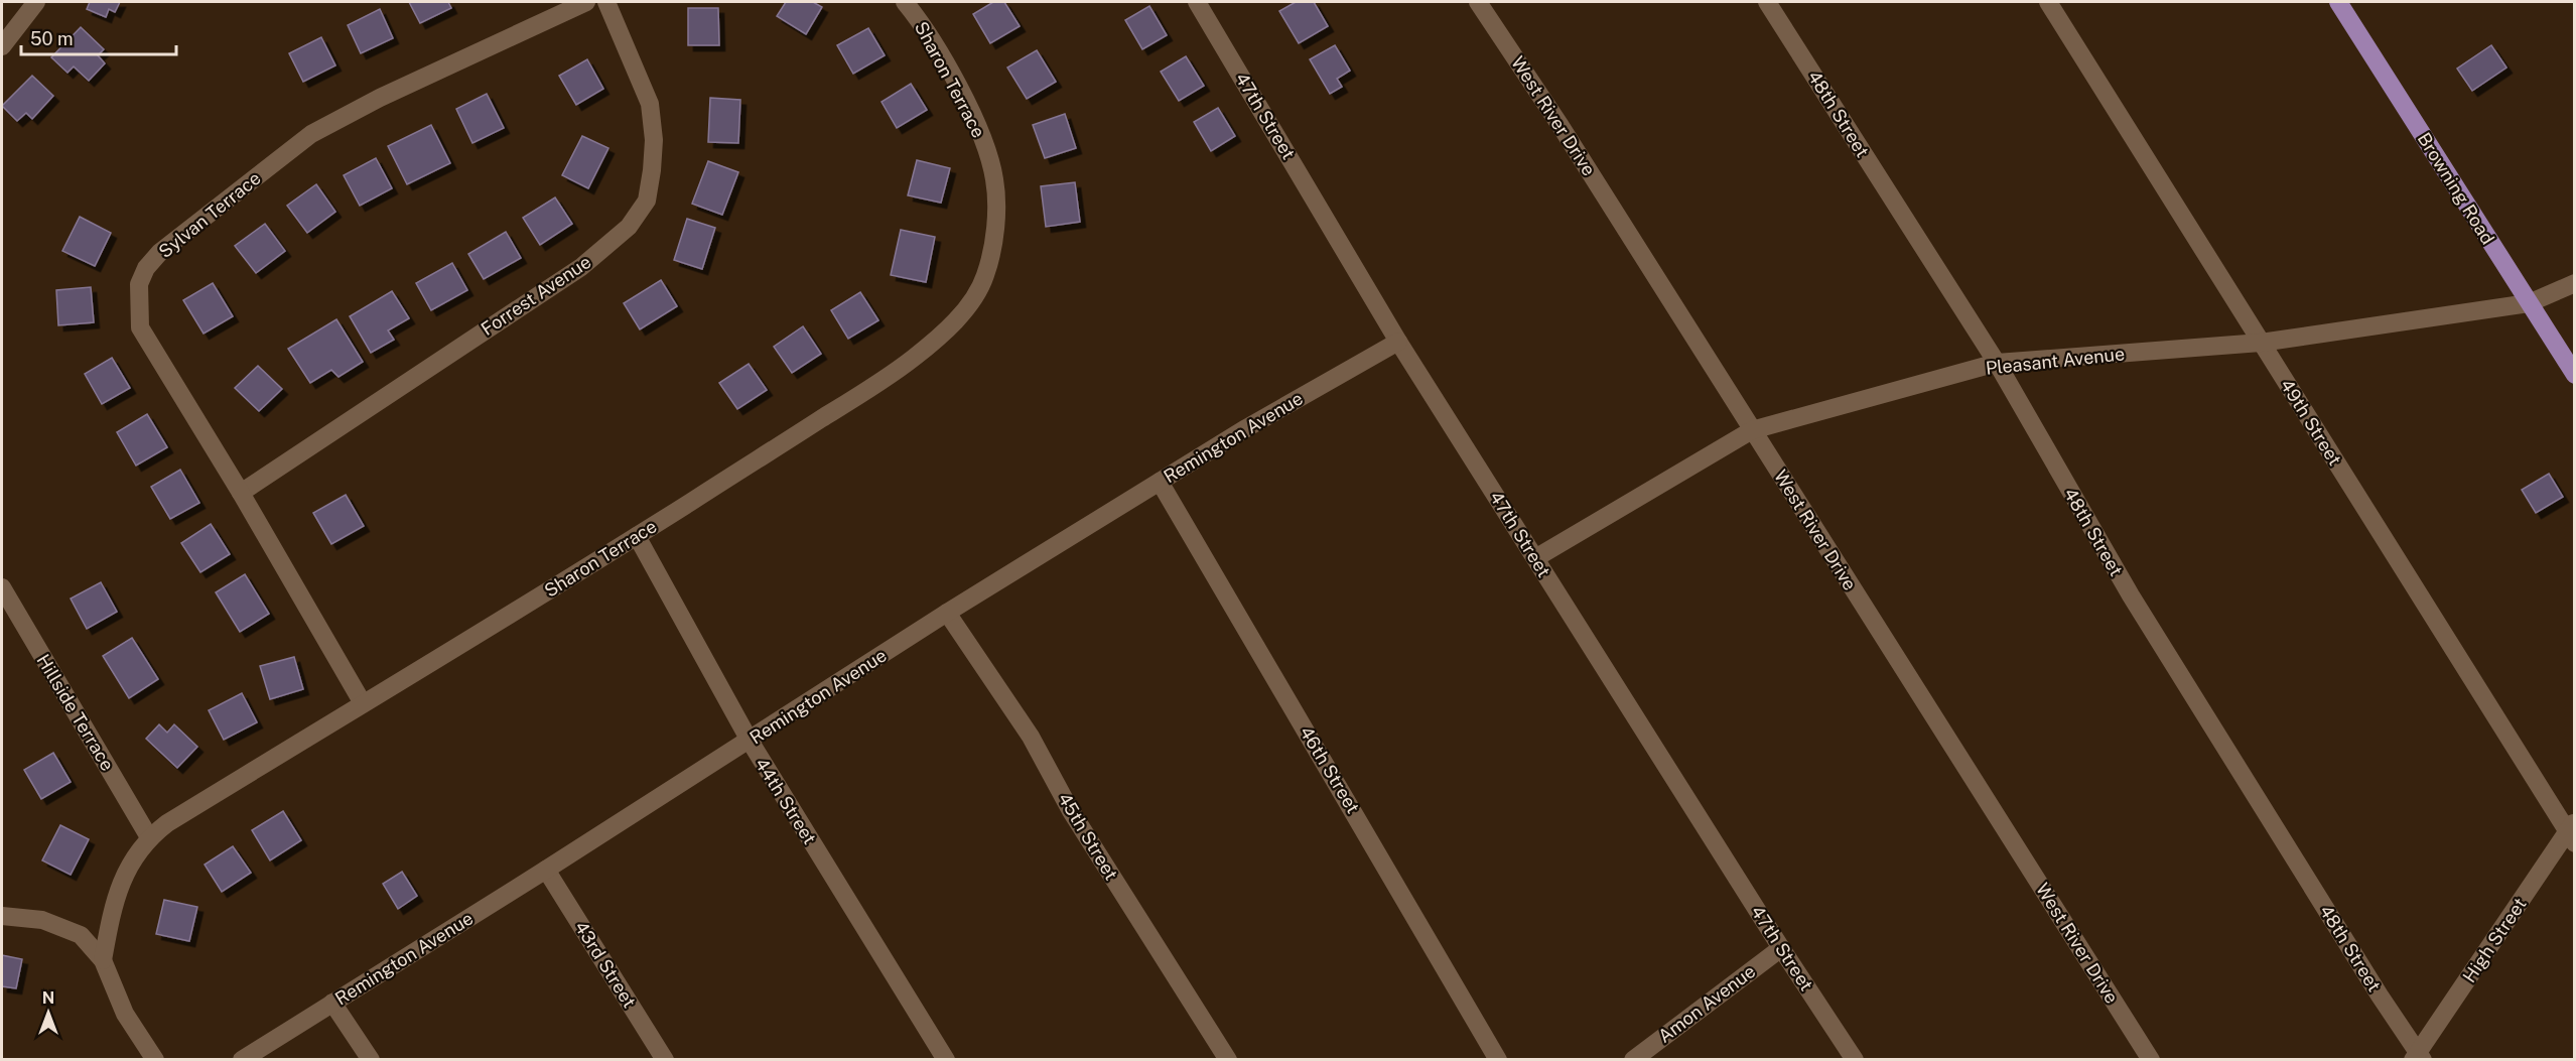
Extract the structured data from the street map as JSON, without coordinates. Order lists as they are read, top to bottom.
{
  "streets": {
    "main road": ["Browning Road"],
    "street": [
      "Sharon Terrace",
      "48th Street",
      "47th Street",
      "West River Drive",
      "Sylvan Terrace",
      "Forrest Avenue",
      "Pleasant Avenue",
      "49th Street",
      "Remington Avenue",
      "Hillside Terrace",
      "46th Street",
      "44th Street",
      "45th Street",
      "High Street",
      "43rd Street",
      "Amon Avenue"
    ]
  },
  "crossings": [
    ["Sharon Terrace", "Sylvan Terrace"],
    ["Sharon Terrace", "Hillside Terrace"],
    ["Sharon Terrace", "44th Street"],
    ["48th Street", "Pleasant Avenue"],
    ["48th Street", "High Street"],
    ["47th Street", "Pleasant Avenue"],
    ["47th Street", "Remington Avenue"],
    ["47th Street", "Amon Avenue"],
    ["West River Drive", "Pleasant Avenue"],
    ["Browning Road", "Pleasant Avenue"],
    ["Sylvan Terrace", "Forrest Avenue"],
    ["Pleasant Avenue", "49th Street"],
    ["49th Street", "High Street"],
    ["Remington Avenue", "46th Street"],
    ["Remington Avenue", "44th Street"],
    ["Remington Avenue", "45th Street"],
    ["Remington Avenue", "43rd Street"]
  ],
  "scale_bar": "50 m",
  "north": "top"
}
